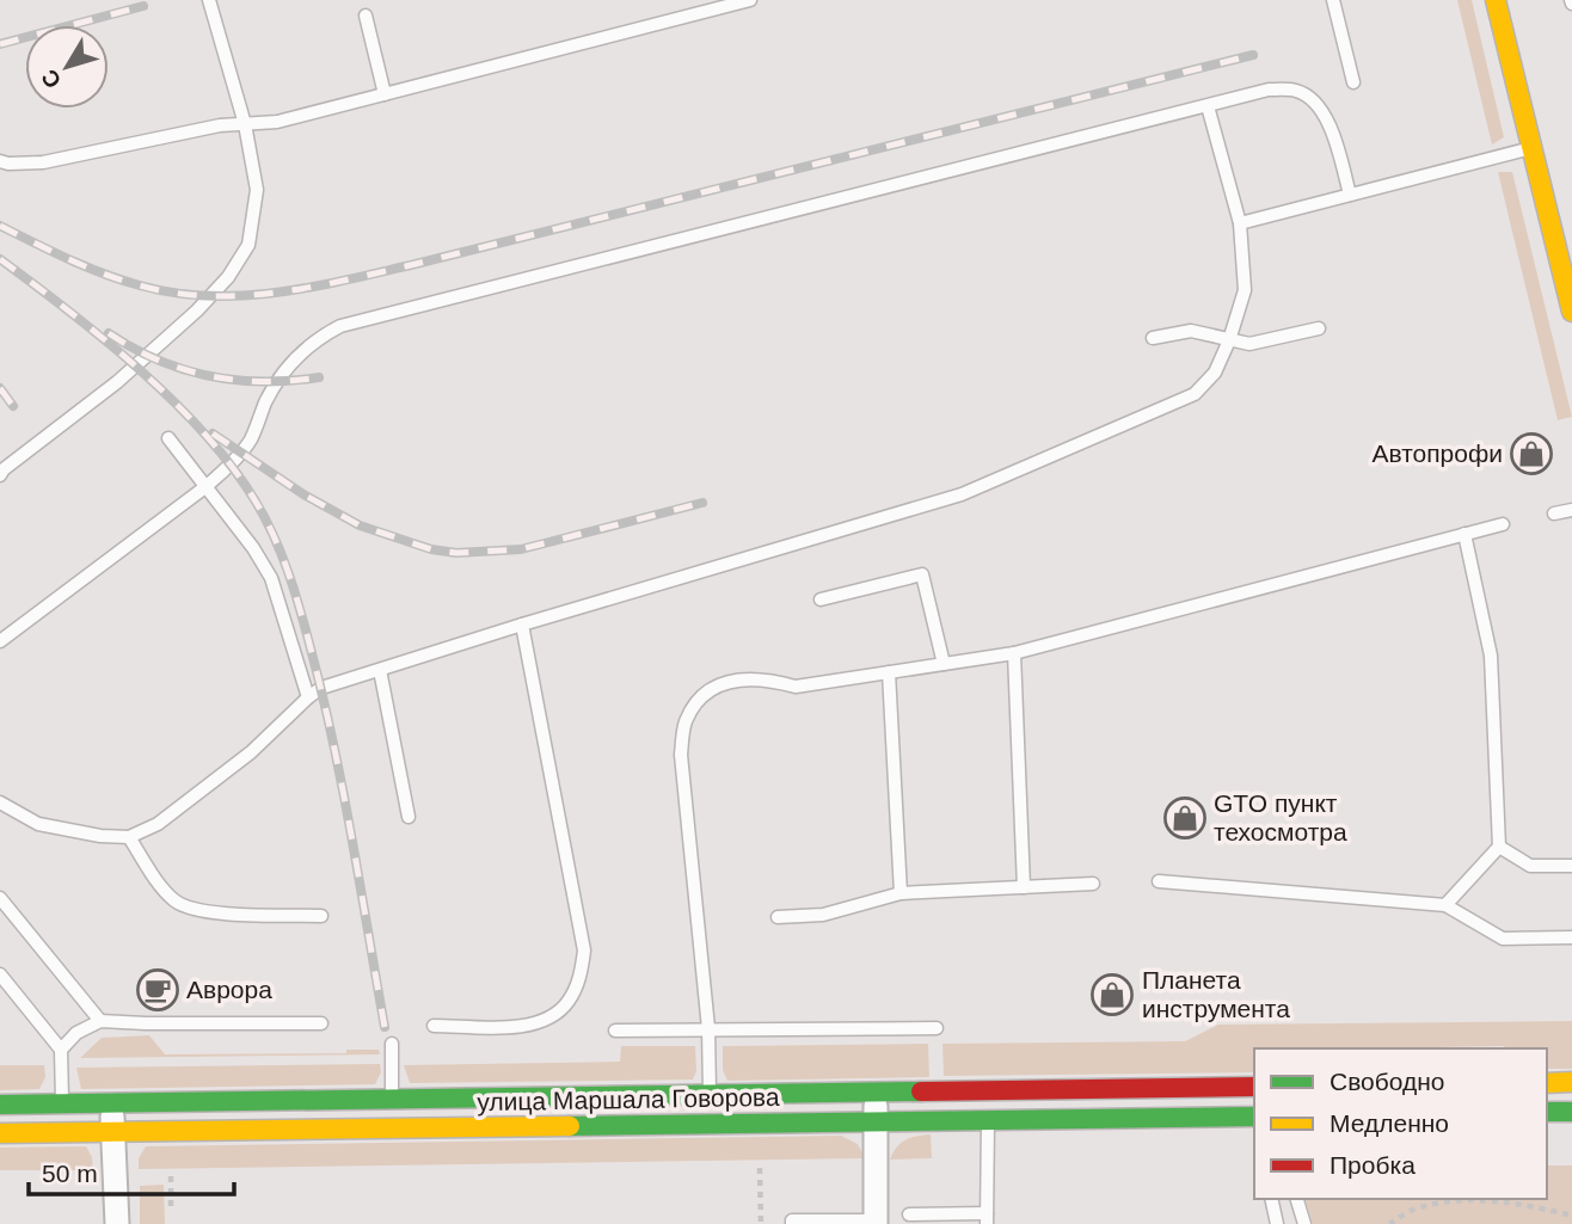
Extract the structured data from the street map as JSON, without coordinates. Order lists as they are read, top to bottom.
{
  "streets": {
    "street": ["улица Маршала Говорова"]
  },
  "places": {
    "shop": ["Автопрофи", "GTO пункт техосмотра", "Планета инструмента"],
    "cafe": ["Аврора"]
  },
  "legend": ["Свободно", "Медленно", "Пробка"],
  "scale_bar": "50 m",
  "north": "bottom left"
}
